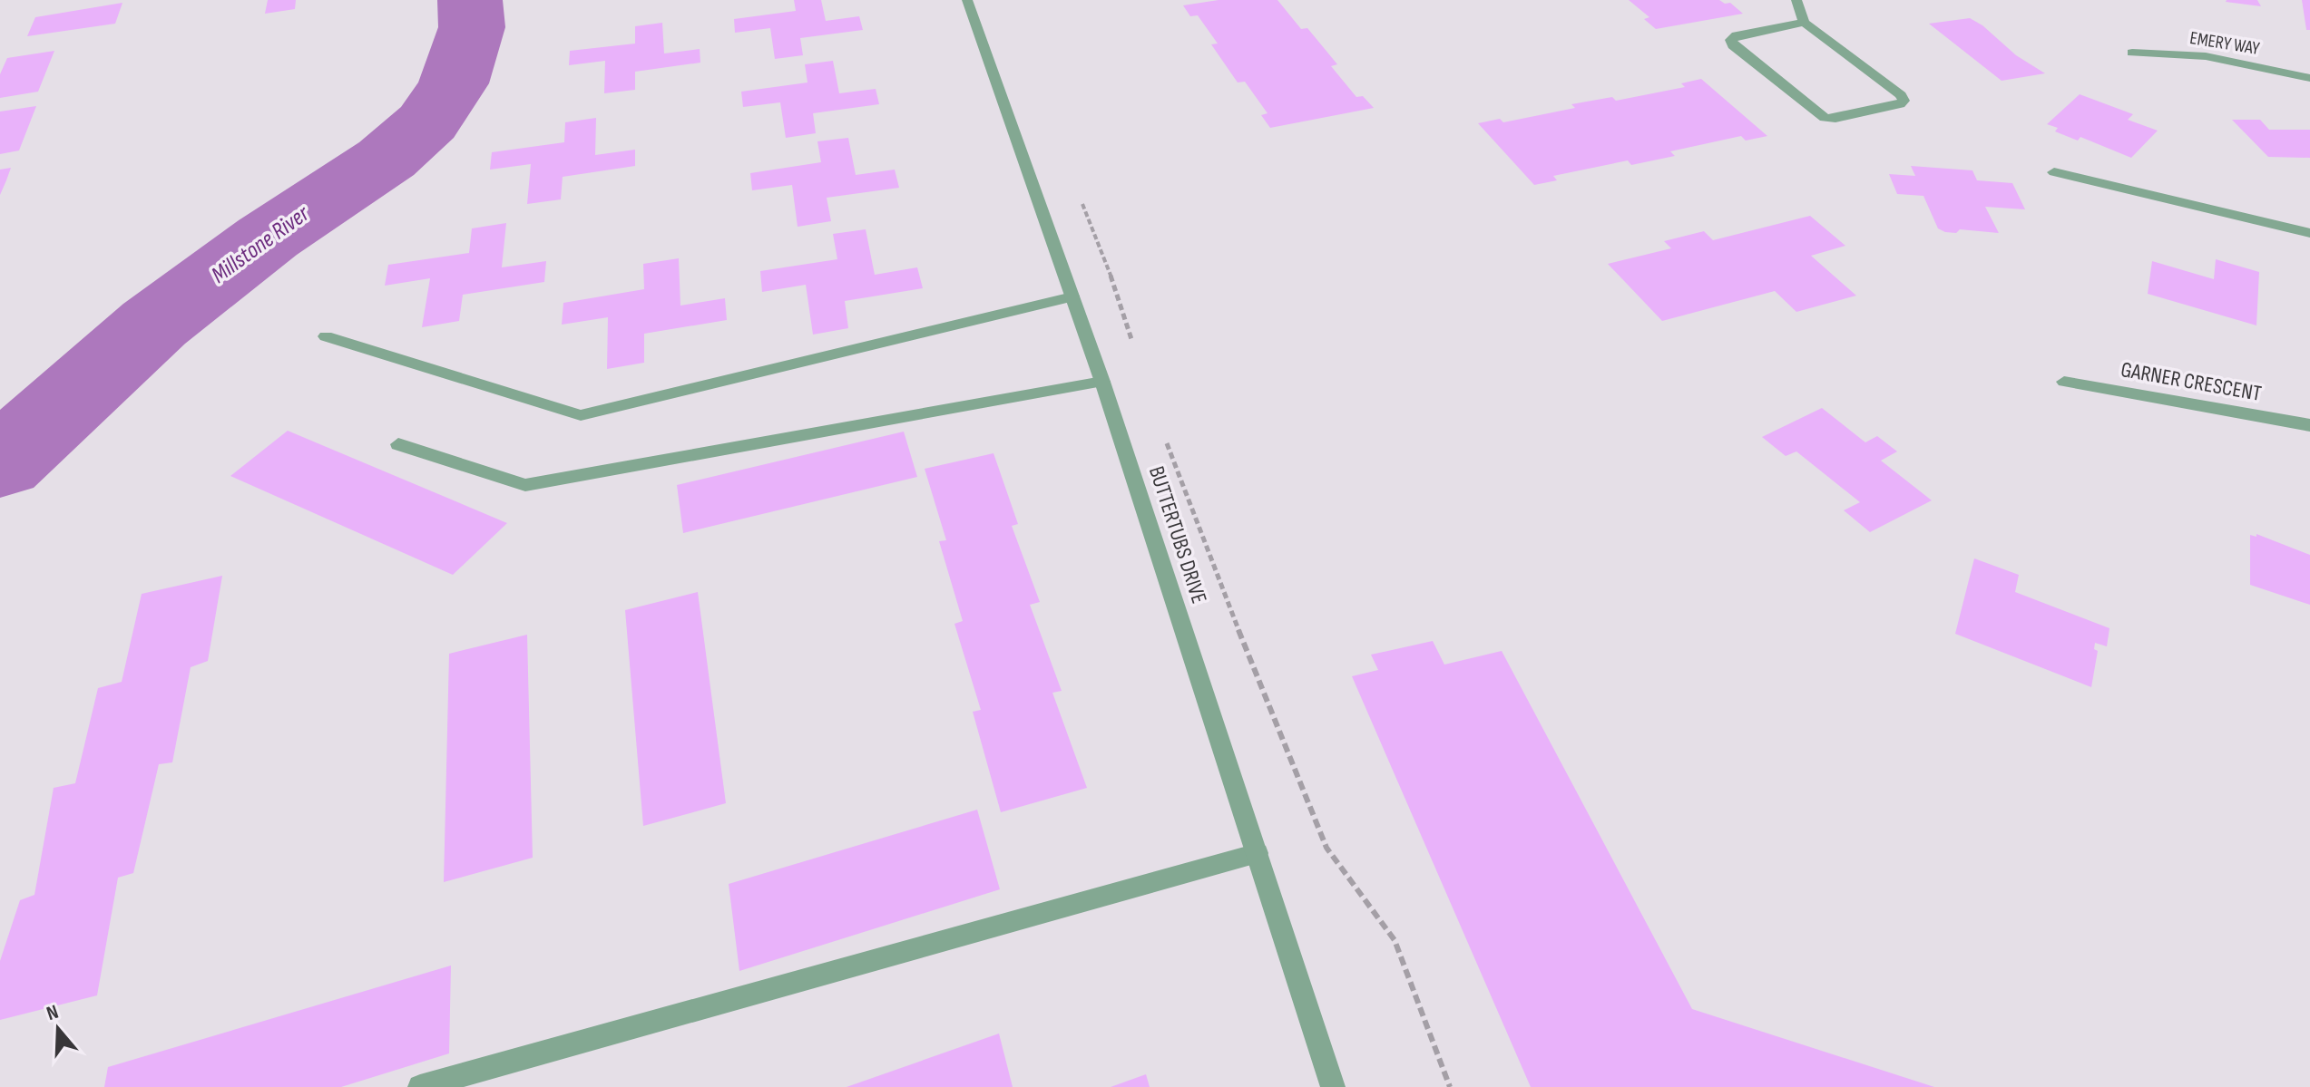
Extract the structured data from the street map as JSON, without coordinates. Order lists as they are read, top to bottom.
{
  "streets": {
    "street": ["EMERY WAY", "GARNER CRESCENT", "BUTTERTUBS DRIVE"]
  },
  "water": ["Millstone River"],
  "north": "top"
}
